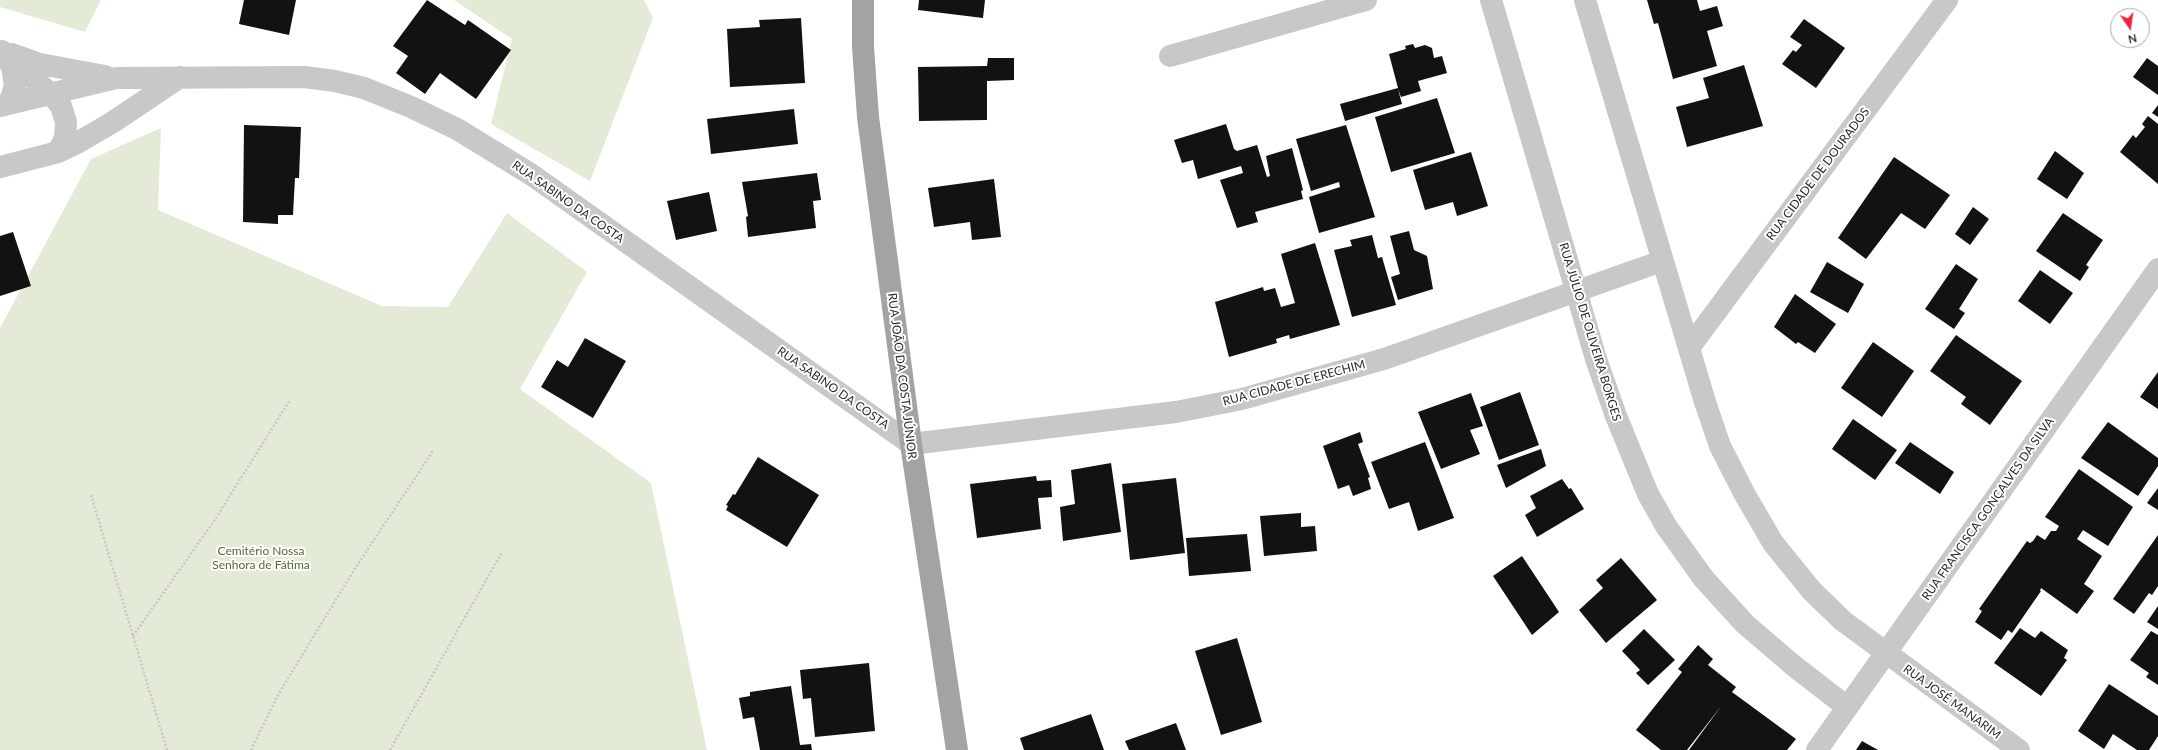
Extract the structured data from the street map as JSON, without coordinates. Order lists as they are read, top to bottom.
{
  "streets": {
    "main road": ["RUA JOÃO DA COSTA JÚNIOR"],
    "street": [
      "RUA CIDADE DE DOURADOS",
      "RUA SABINO DA COSTA",
      "RUA JÚLIO DE OLIVEIRA BORGES",
      "RUA CIDADE DE ERECHIM",
      "RUA FRANCISCA GONÇALVES DA SILVA",
      "RUA JOSÉ MANARIM"
    ]
  },
  "crossings": [
    ["RUA SABINO DA COSTA", "RUA JOÃO DA COSTA JÚNIOR"],
    ["RUA SABINO DA COSTA", "RUA CIDADE DE ERECHIM"],
    ["RUA JÚLIO DE OLIVEIRA BORGES", "RUA CIDADE DE ERECHIM"],
    ["RUA JÚLIO DE OLIVEIRA BORGES", "RUA FRANCISCA GONÇALVES DA SILVA"],
    ["RUA JOÃO DA COSTA JÚNIOR", "RUA CIDADE DE ERECHIM"],
    ["RUA FRANCISCA GONÇALVES DA SILVA", "RUA JOSÉ MANARIM"]
  ],
  "parks": ["Cemitério Nossa Senhora de Fátima"],
  "north": "bottom"
}
